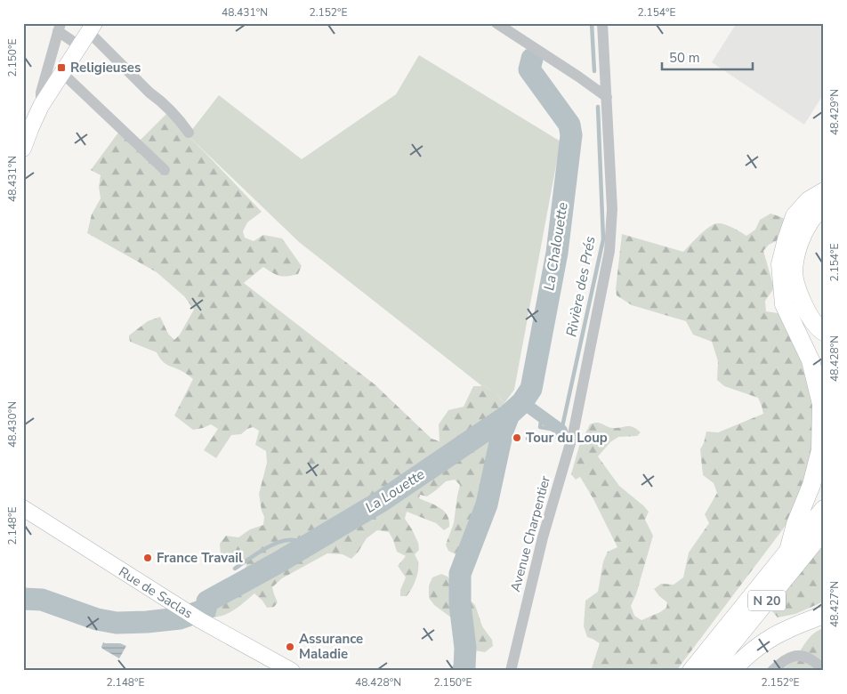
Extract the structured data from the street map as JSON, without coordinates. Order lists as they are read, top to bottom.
{
  "streets": {
    "main road": ["N 20"],
    "street": ["Avenue Charpentier", "Rue de Saclas"]
  },
  "water": ["La Chalouette", "Rivière des Prés", "La Louette"],
  "places": {
    "transit": ["Religieuses"],
    "other": ["Tour du Loup", "France Travail", "Assurance Maladie"]
  },
  "scale_bar": "50 m",
  "coordinates": [
    "48.431°N",
    "2.152°E",
    "2.154°E",
    "2.150°E",
    "48.429°N",
    "48.428°N",
    "48.430°N",
    "2.148°E",
    "48.427°N"
  ]
}
